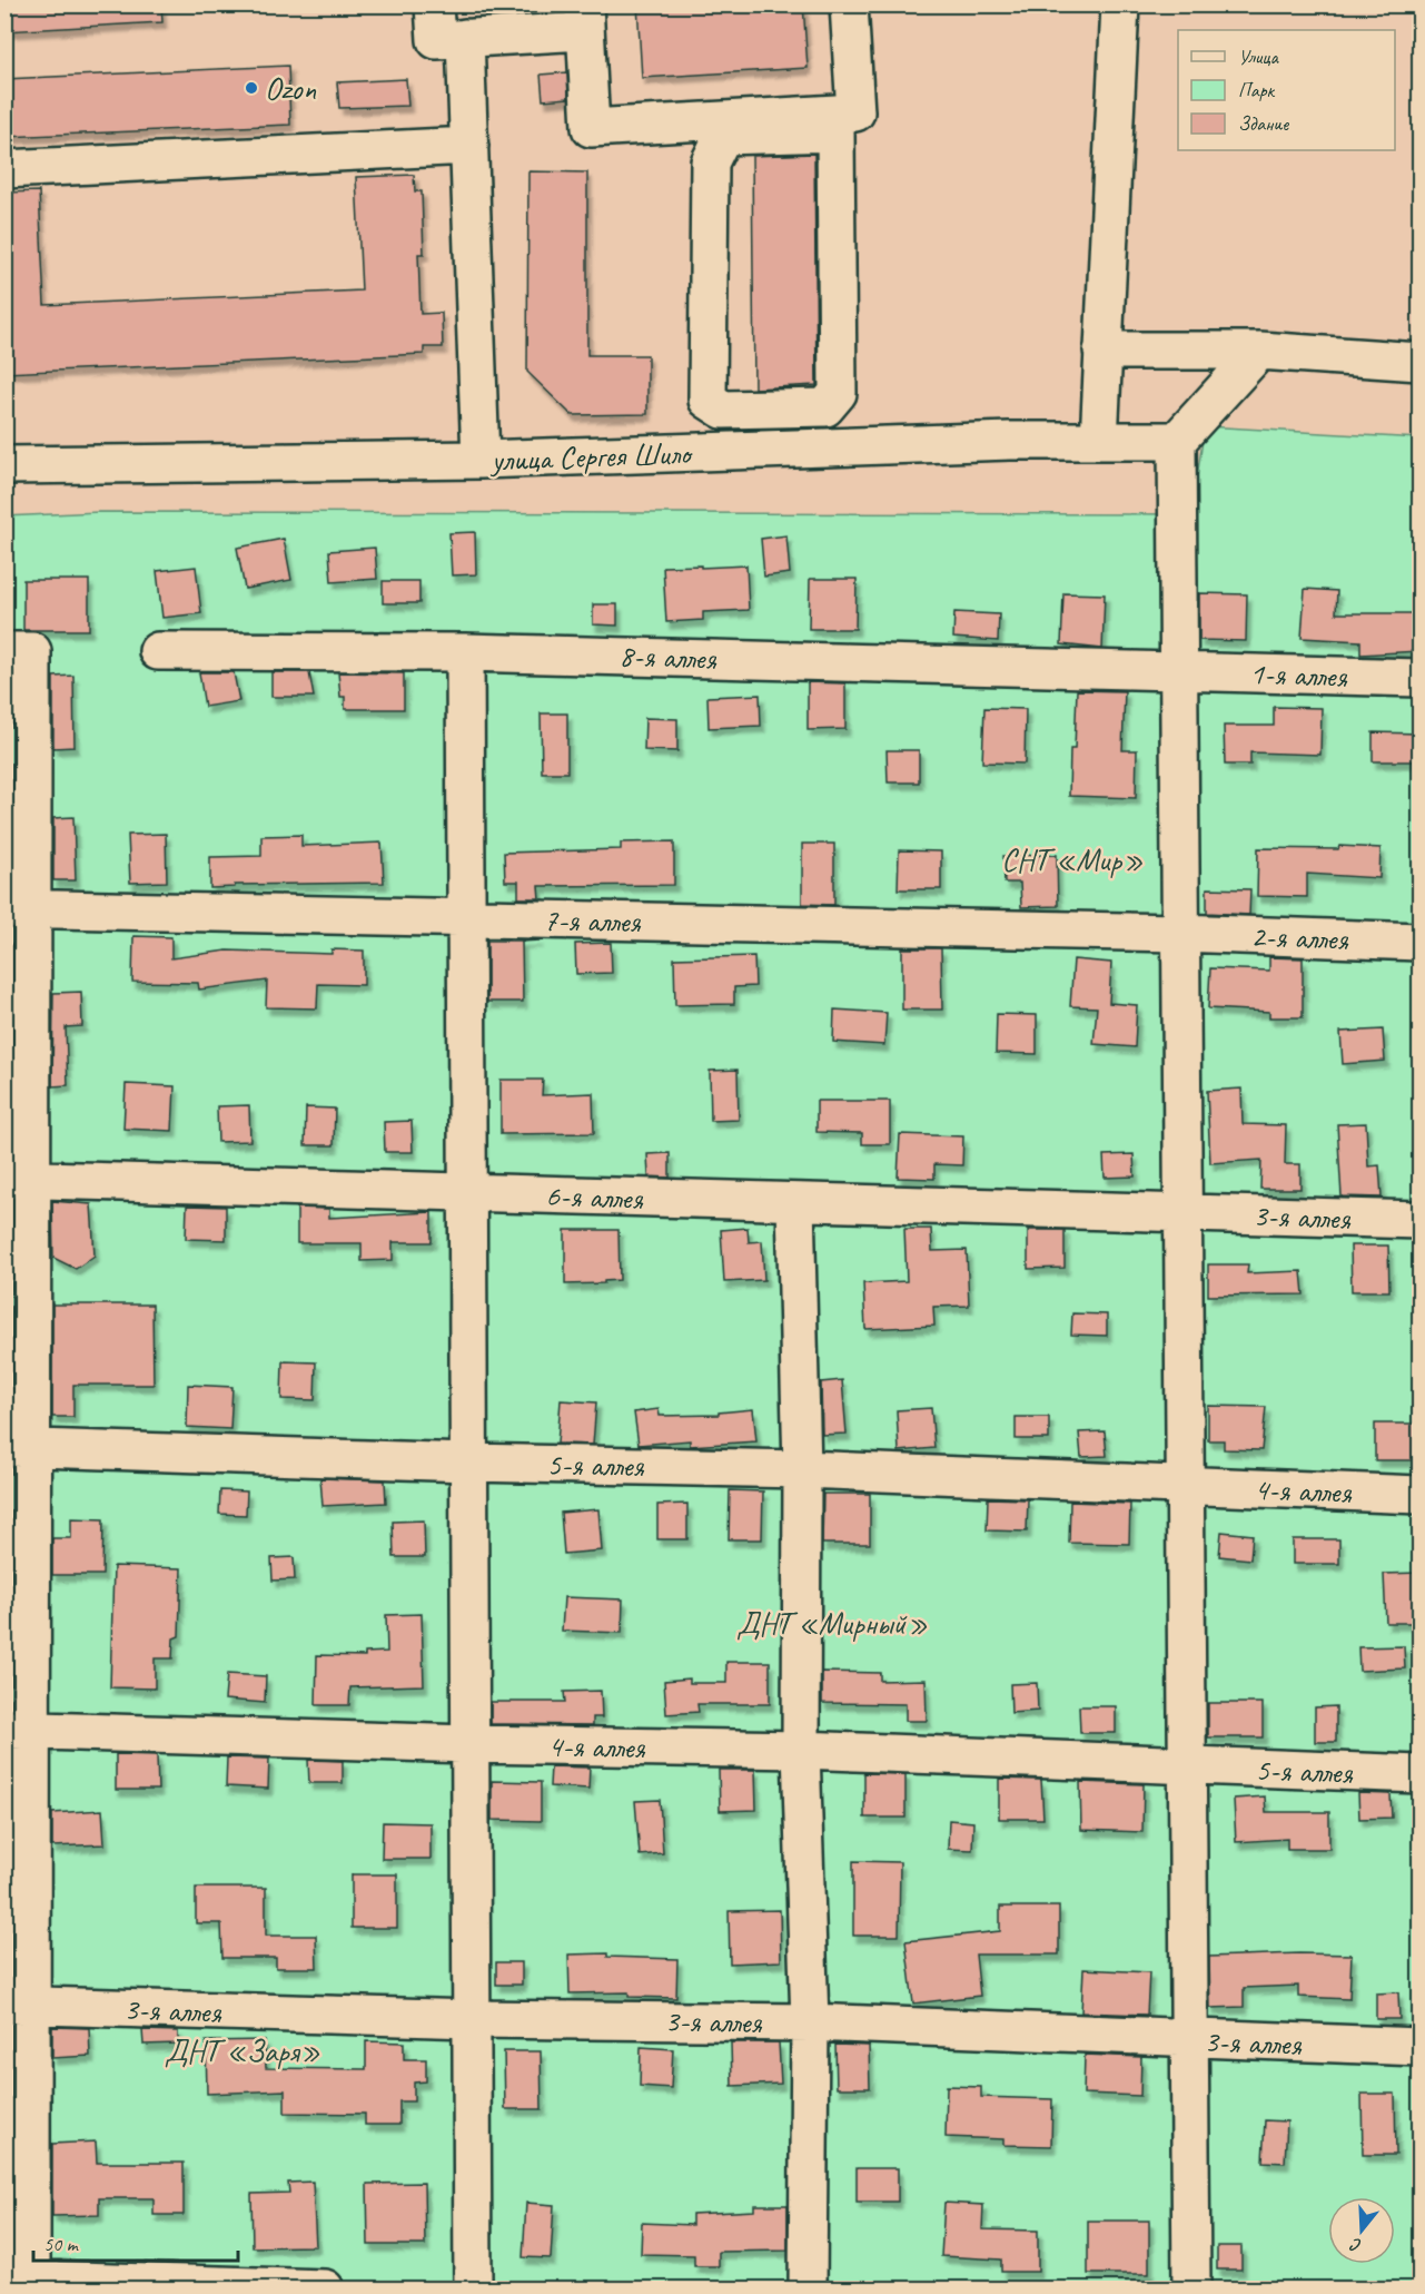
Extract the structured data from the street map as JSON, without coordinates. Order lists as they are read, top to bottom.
{
  "streets": {
    "street": [
      "улица Сергея Шило",
      "8-я аллея",
      "1-я аллея",
      "7-я аллея",
      "2-я аллея",
      "6-я аллея",
      "3-я аллея",
      "5-я аллея",
      "4-я аллея"
    ]
  },
  "crossings": [
    ["8-я аллея", "1-я аллея"],
    ["7-я аллея", "2-я аллея"],
    ["6-я аллея", "3-я аллея"],
    ["5-я аллея", "4-я аллея"]
  ],
  "parks": ["СНТ «Мир»", "ДНТ «Мирный»", "ДНТ «Заря»"],
  "places": ["Ozon"],
  "legend": ["Улица", "Парк", "Здание"],
  "scale_bar": "50 m",
  "north": "bottom"
}
